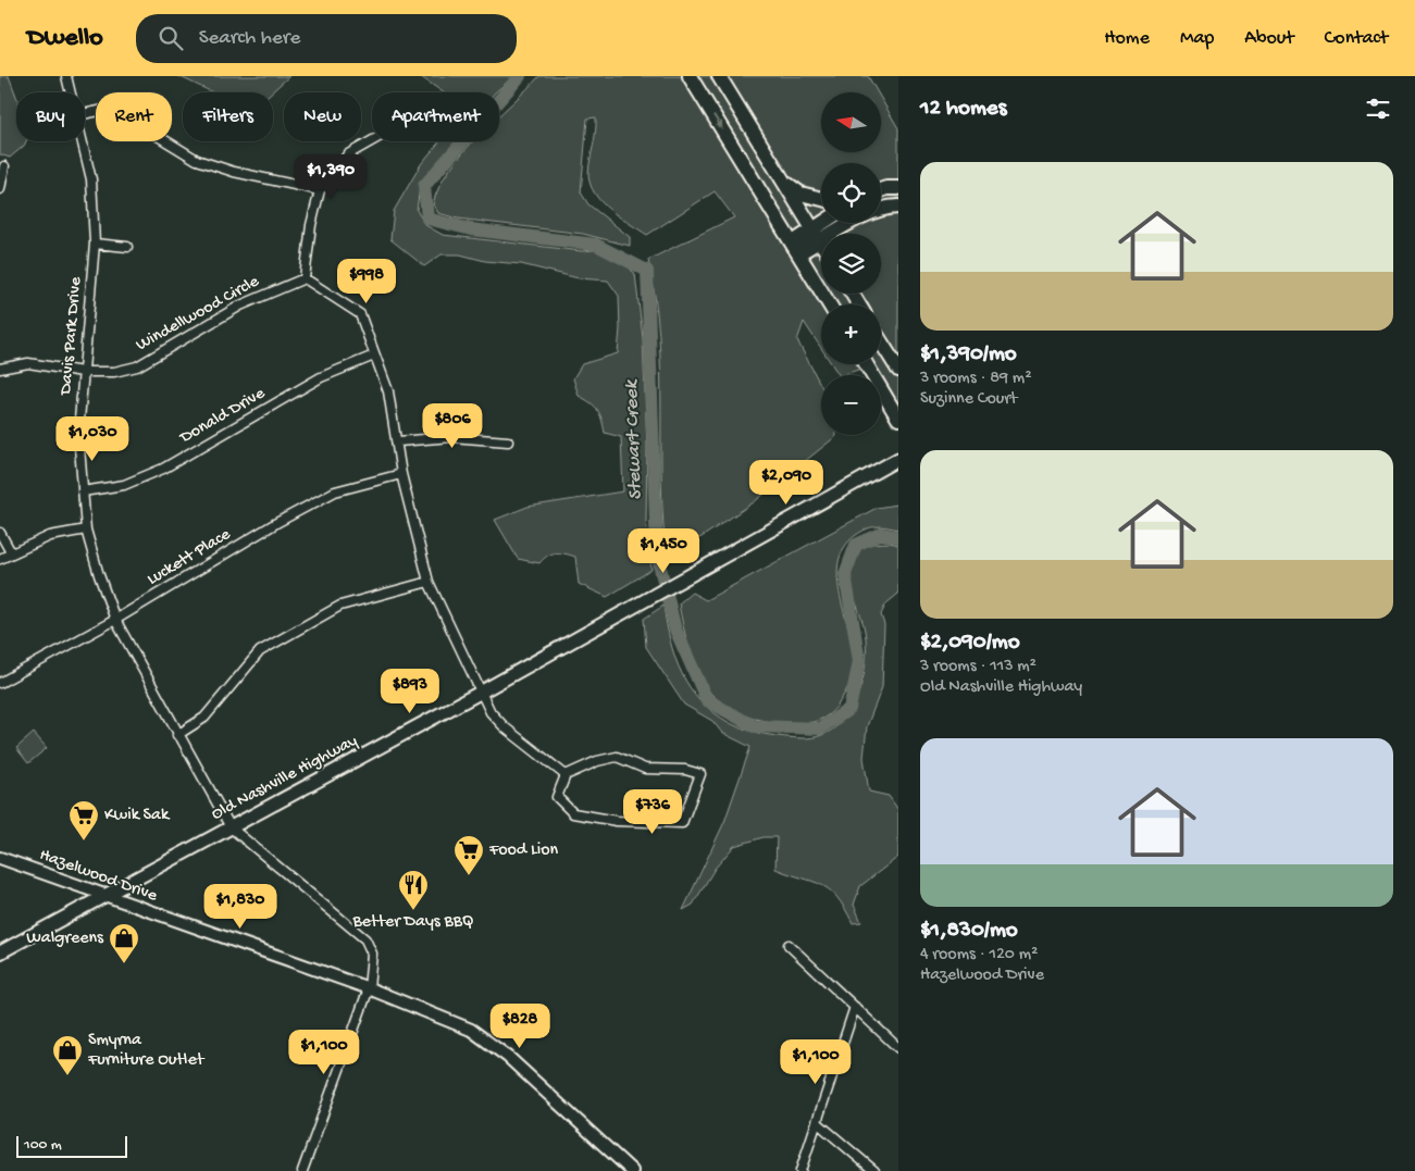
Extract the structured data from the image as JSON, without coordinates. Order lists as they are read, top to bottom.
{
  "streets": {
    "main road": ["Old Nashville Highway"],
    "street": [
      "Windellwood Circle",
      "Davis Park Drive",
      "Donald Drive",
      "Luckett Place",
      "Hazelwood Drive"
    ]
  },
  "crossings": [
    ["Windellwood Circle", "Davis Park Drive"],
    ["Davis Park Drive", "Donald Drive"],
    ["Davis Park Drive", "Luckett Place"],
    ["Davis Park Drive", "Old Nashville Highway"],
    ["Old Nashville Highway", "Hazelwood Drive"]
  ],
  "water": ["Stewart Creek"],
  "places": {
    "supermarket": ["Kwik Sak", "Food Lion"],
    "restaurant": ["Better Days BBQ"],
    "shop": ["Walgreens", "Smyrna Furniture Outlet"]
  },
  "scale_bar": "100 m",
  "north": "left",
  "page": {
    "header": "Dwello",
    "search": "Search here",
    "nav": [
      "Home",
      "Map",
      "About",
      "Contact"
    ],
    "heading": "12 homes",
    "map_buttons": ["+", "−"],
    "chip": [
      "Buy",
      "Rent",
      "Filters",
      "New",
      "Apartment"
    ],
    "list": [
      {
        "name": "$1,390/mo",
        "note": "3 rooms · 89 m² · Suzinne Court"
      },
      {
        "name": "$2,090/mo",
        "note": "3 rooms · 113 m² · Old Nashville Highway"
      },
      {
        "name": "$1,830/mo",
        "note": "4 rooms · 120 m² · Hazelwood Drive"
      }
    ],
    "price": [
      "$1,390",
      "$998",
      "$806",
      "$1,030",
      "$2,090",
      "$1,450",
      "$893",
      "$736",
      "$1,830",
      "$828",
      "$1,100",
      "$1,100"
    ],
    "scale": "100 m"
  }
}
